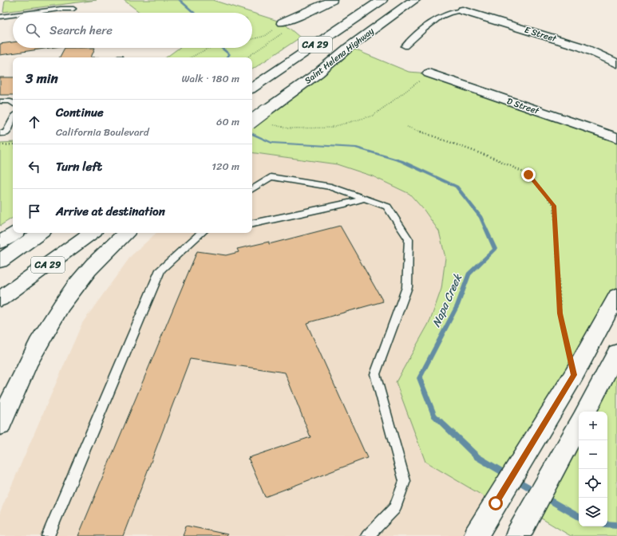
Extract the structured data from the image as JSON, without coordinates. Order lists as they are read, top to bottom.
{
  "streets": {
    "main road": ["CA 29", "Saint Helena Highway"],
    "street": ["E Street", "D Street"]
  },
  "water": ["Napa Creek"],
  "page": {
    "search": "Search here",
    "heading": ["3 min", "Walk · 180 m"],
    "list": [
      ["Continue", "California Boulevard", "60 m"],
      ["Turn left", "120 m"],
      "Arrive at destination"
    ],
    "map_buttons": ["+", "−"]
  }
}
